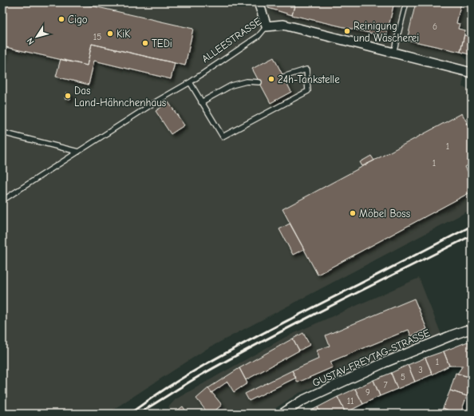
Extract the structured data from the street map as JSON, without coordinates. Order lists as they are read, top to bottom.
{
  "streets": {
    "street": ["ALLEESTRASSE", "GUSTAV-FREYTAG-STRASSE"]
  },
  "places": [
    "Cigo",
    "Reinigung und Wäscherei",
    "KiK",
    "TEDi",
    "24h-Tankstelle",
    "Das Land-Hähnchenhaus",
    "Möbel Boss"
  ],
  "house_numbers": [
    "6",
    "15",
    "1",
    "1",
    "1",
    "3",
    "5",
    "7",
    "9",
    "11"
  ],
  "north": "bottom left"
}
